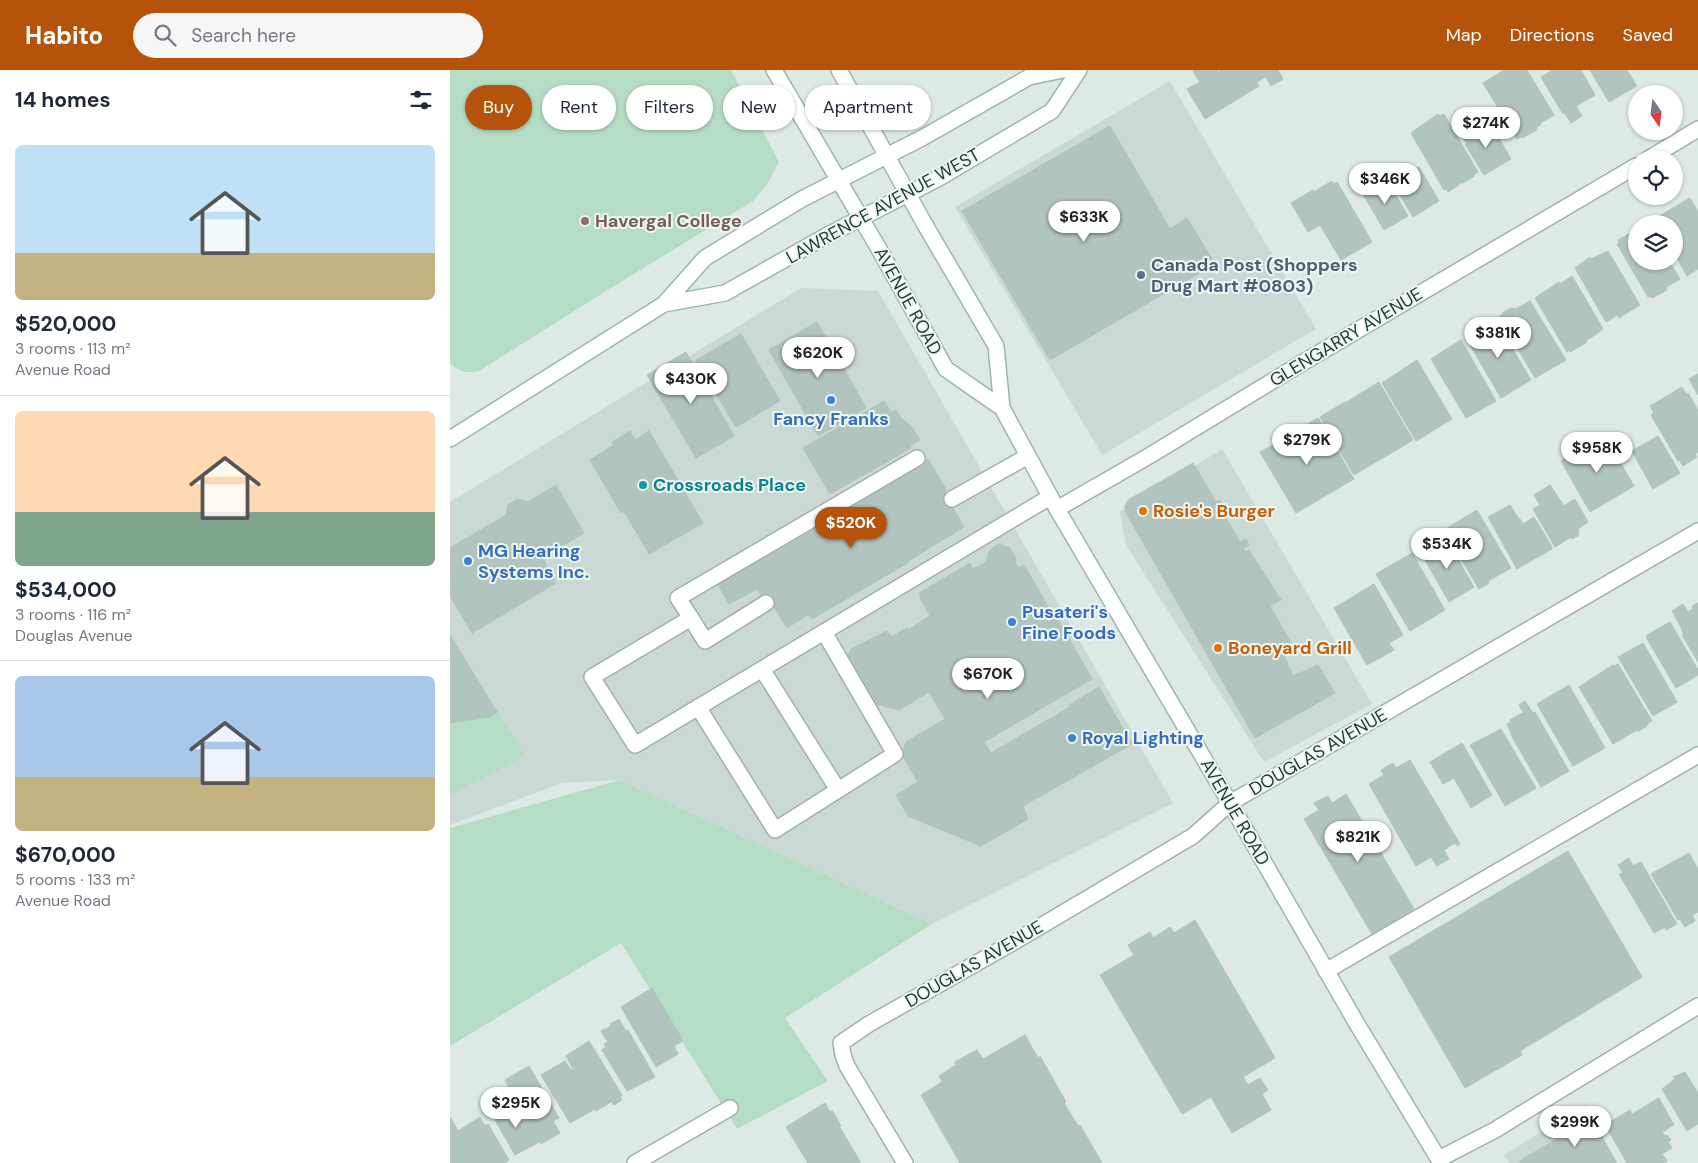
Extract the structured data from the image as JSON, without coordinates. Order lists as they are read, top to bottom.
{
  "streets": {
    "main road": [
      "LAWRENCE AVENUE WEST",
      "AVENUE ROAD",
      "GLENGARRY AVENUE",
      "DOUGLAS AVENUE"
    ]
  },
  "crossings": [
    ["LAWRENCE AVENUE WEST", "AVENUE ROAD"],
    ["AVENUE ROAD", "GLENGARRY AVENUE"],
    ["AVENUE ROAD", "DOUGLAS AVENUE"]
  ],
  "places": [
    "Havergal College",
    "Canada Post (Shoppers Drug Mart #0803)",
    "Fancy Franks",
    "Crossroads Place",
    "Rosie's Burger",
    "MG Hearing Systems Inc.",
    "Pusateri's Fine Foods",
    "Boneyard Grill",
    "Royal Lighting"
  ],
  "north": "bottom",
  "page": {
    "header": "Habito",
    "search": "Search here",
    "nav": ["Map", "Directions", "Saved"],
    "heading": "14 homes",
    "chip": [
      "Buy",
      "Rent",
      "Filters",
      "New",
      "Apartment"
    ],
    "price": [
      "$274K",
      "$346K",
      "$633K",
      "$381K",
      "$620K",
      "$430K",
      "$279K",
      "$958K",
      "$520K",
      "$534K",
      "$670K",
      "$821K",
      "$295K",
      "$299K"
    ],
    "list": [
      {
        "name": "$520,000",
        "note": "3 rooms · 113 m² · Avenue Road"
      },
      {
        "name": "$534,000",
        "note": "3 rooms · 116 m² · Douglas Avenue"
      },
      {
        "name": "$670,000",
        "note": "5 rooms · 133 m² · Avenue Road"
      }
    ]
  }
}
